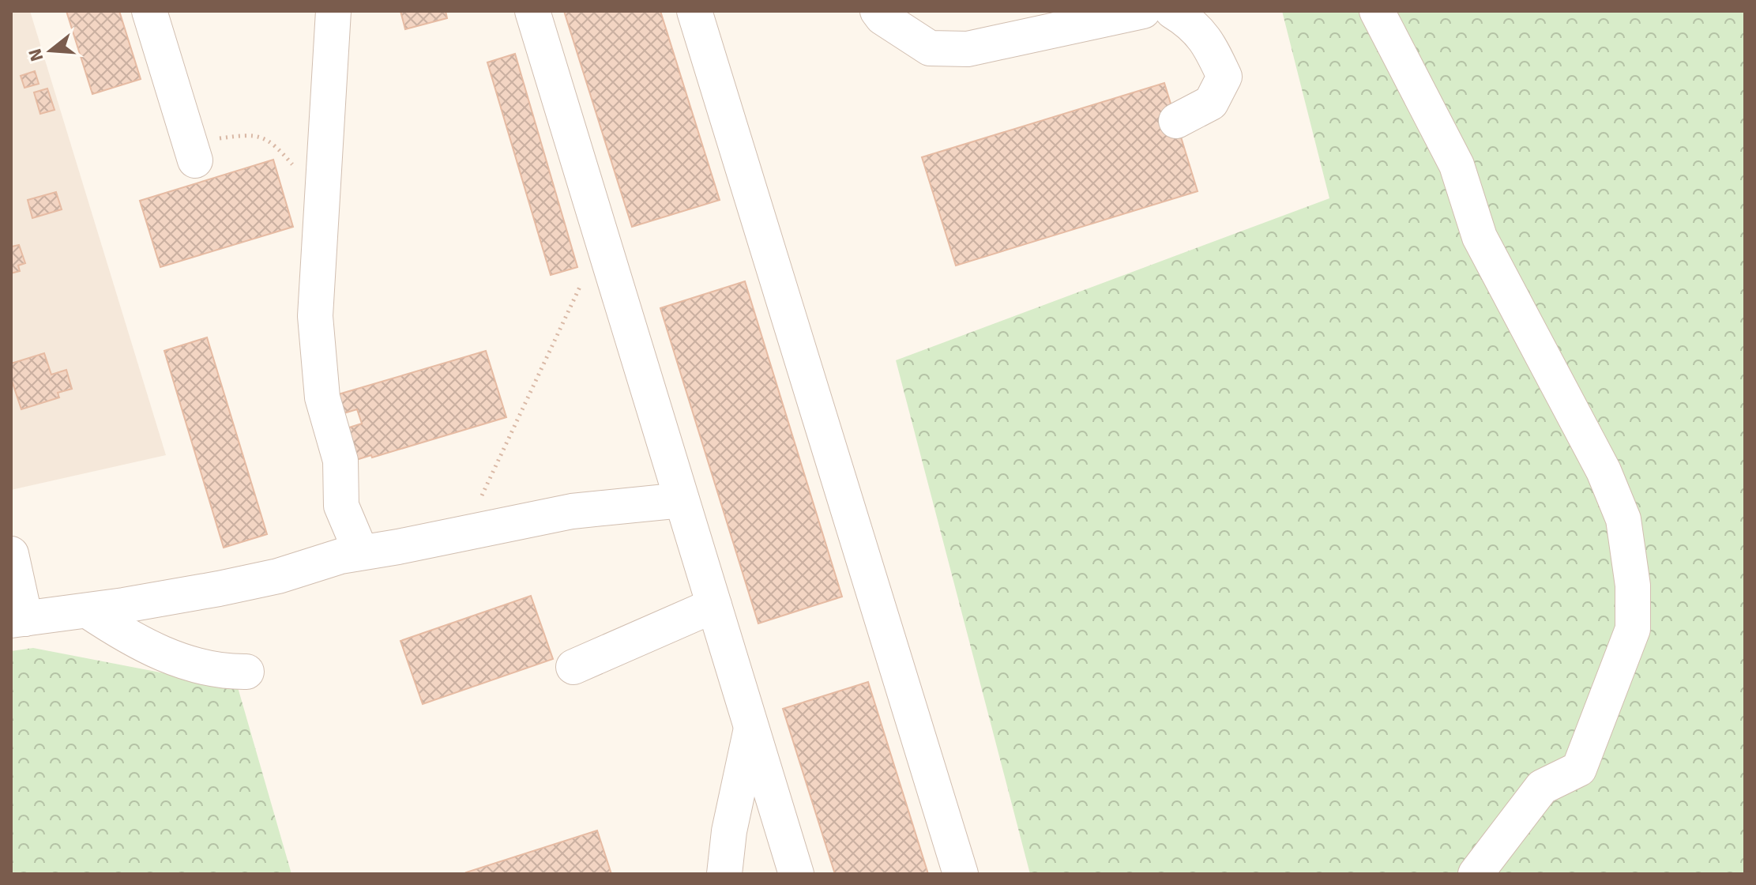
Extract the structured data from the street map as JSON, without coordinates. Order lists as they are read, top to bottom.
{
  "north": "left"
}
